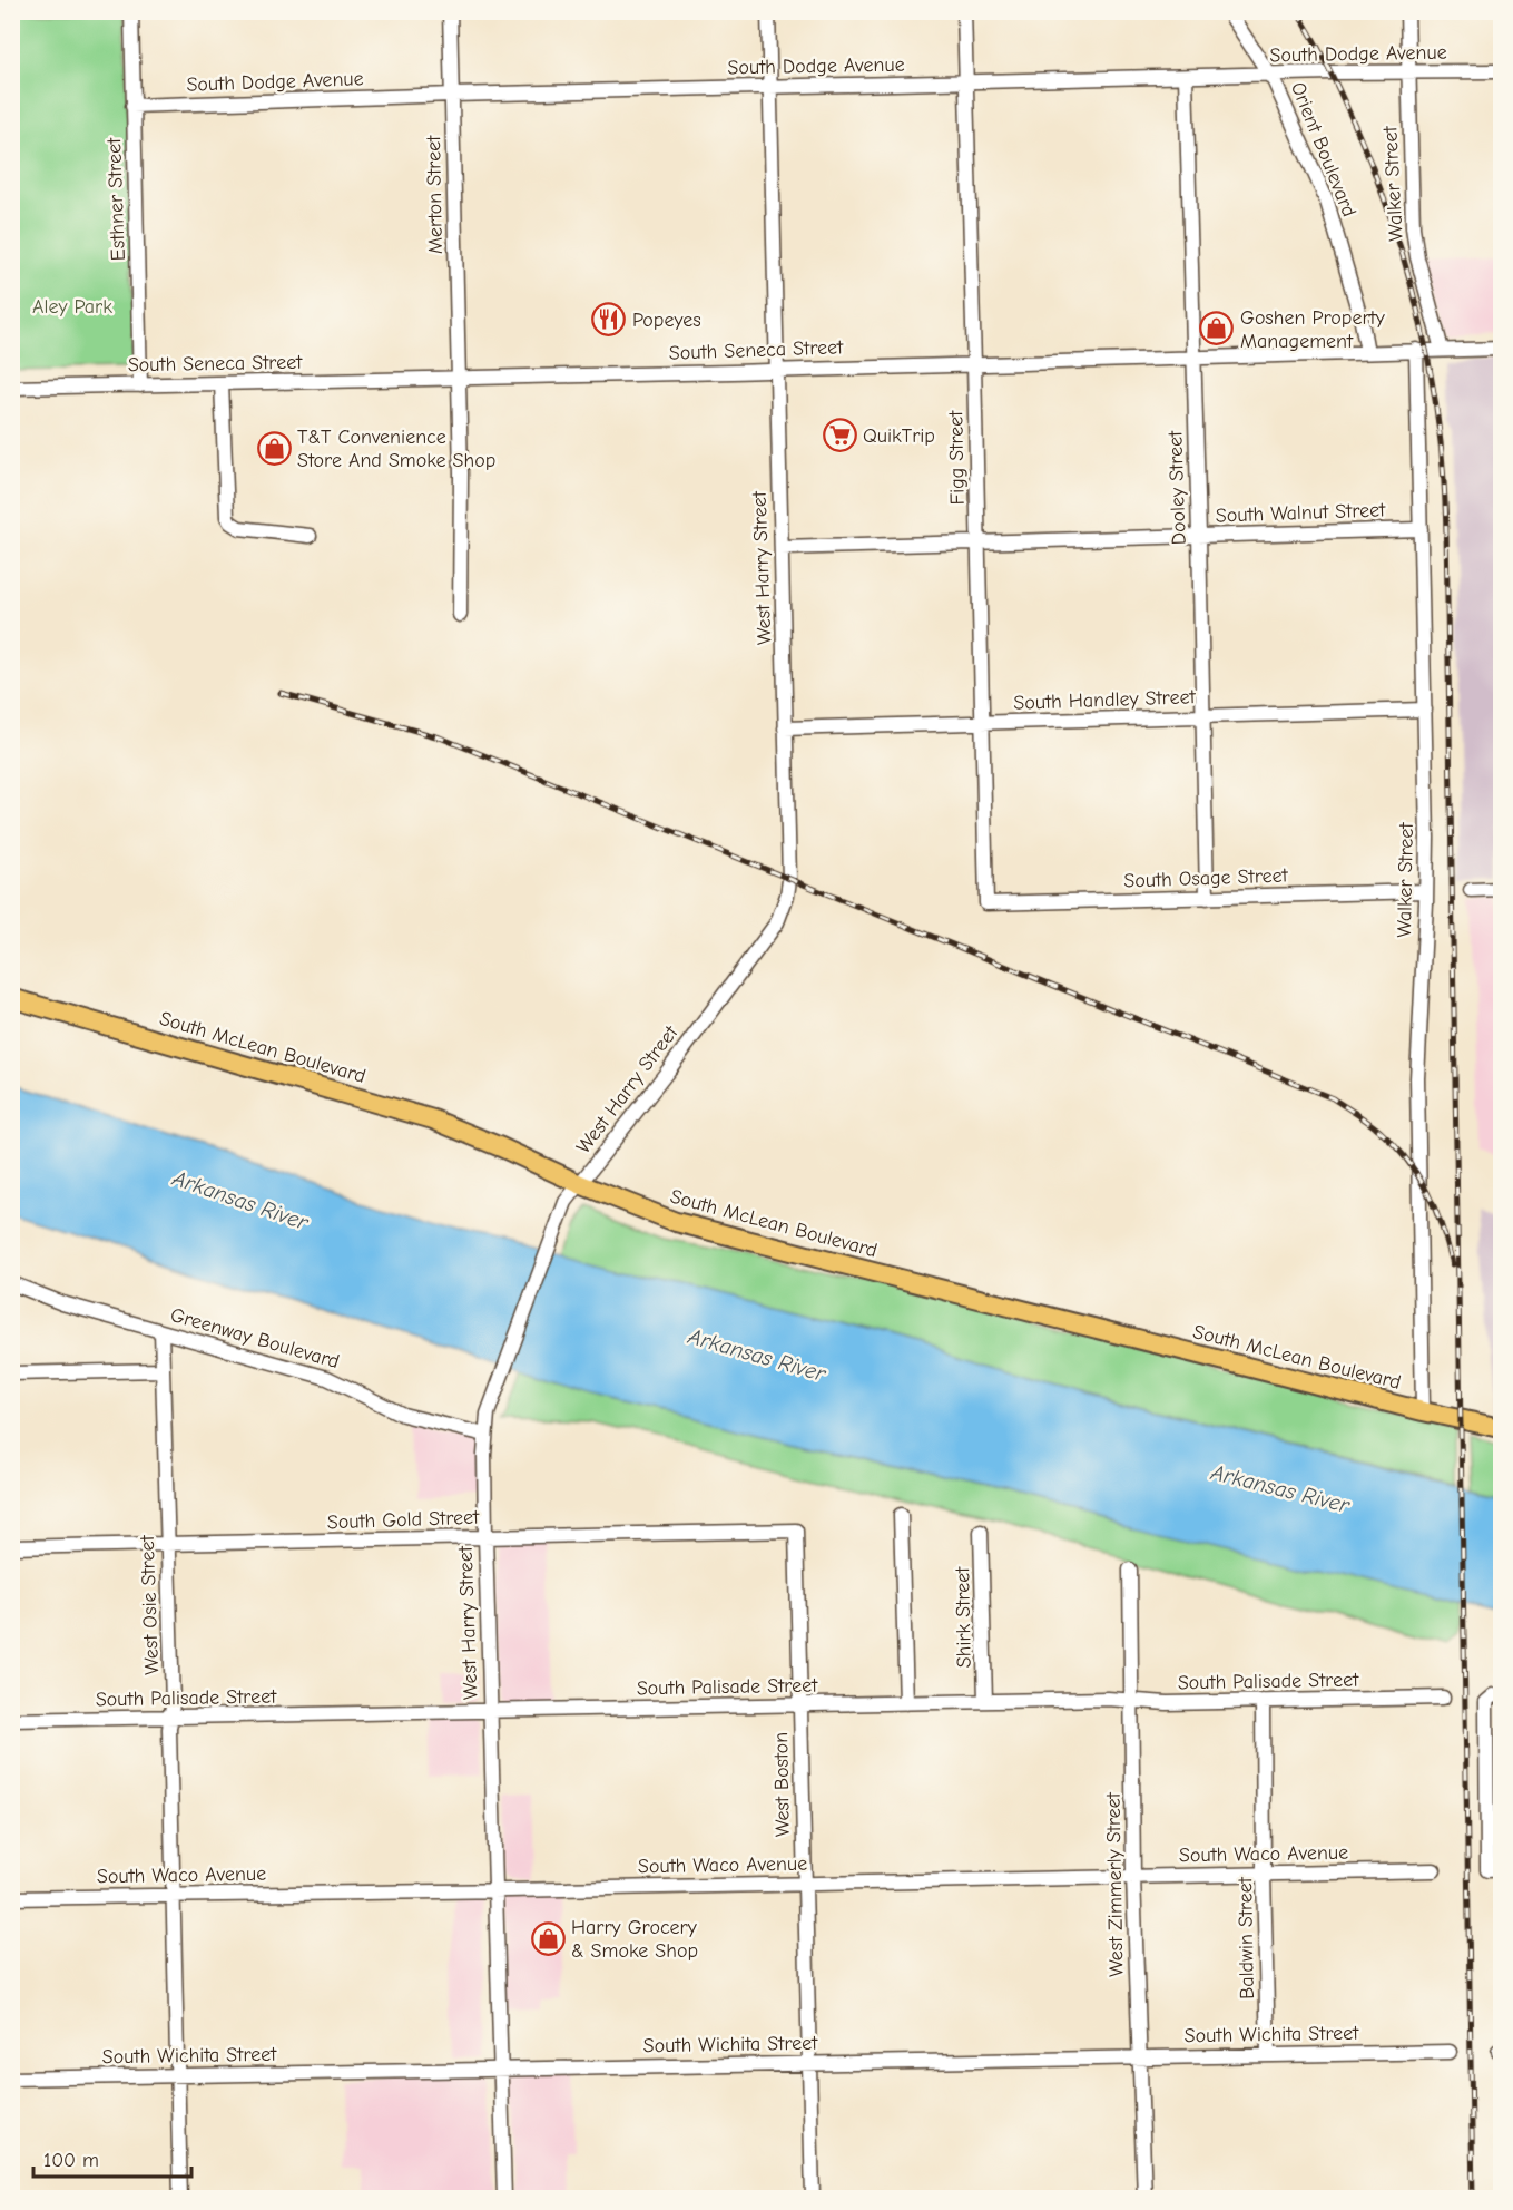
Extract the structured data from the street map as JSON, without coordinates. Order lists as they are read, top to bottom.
{
  "streets": {
    "main road": ["South McLean Boulevard"],
    "street": [
      "South Dodge Avenue",
      "Orient Boulevard",
      "Walker Street",
      "Merton Street",
      "Esthner Street",
      "South Seneca Street",
      "Figg Street",
      "Dooley Street",
      "South Walnut Street",
      "West Harry Street",
      "South Handley Street",
      "South Osage Street",
      "Greenway Boulevard",
      "South Gold Street",
      "West Osie Street",
      "Shirk Street",
      "South Palisade Street",
      "West Boston",
      "South Waco Avenue",
      "West Zimmerly Street",
      "Baldwin Street",
      "South Wichita Street"
    ]
  },
  "crossings": [
    ["South Dodge Avenue", "Orient Boulevard"],
    ["South Dodge Avenue", "Walker Street"],
    ["South Dodge Avenue", "Merton Street"],
    ["South Dodge Avenue", "Esthner Street"],
    ["South Dodge Avenue", "Figg Street"],
    ["South Dodge Avenue", "Dooley Street"],
    ["South Dodge Avenue", "West Harry Street"],
    ["Orient Boulevard", "South Seneca Street"],
    ["Walker Street", "South Seneca Street"],
    ["Walker Street", "South Walnut Street"],
    ["Walker Street", "South Handley Street"],
    ["Walker Street", "South Osage Street"],
    ["Walker Street", "South McLean Boulevard"],
    ["Merton Street", "South Seneca Street"],
    ["Esthner Street", "South Seneca Street"],
    ["South Seneca Street", "Figg Street"],
    ["South Seneca Street", "Dooley Street"],
    ["South Seneca Street", "West Harry Street"],
    ["Figg Street", "South Walnut Street"],
    ["Figg Street", "South Handley Street"],
    ["Figg Street", "South Osage Street"],
    ["Dooley Street", "South Walnut Street"],
    ["Dooley Street", "South Handley Street"],
    ["Dooley Street", "South Osage Street"],
    ["South Walnut Street", "West Harry Street"],
    ["West Harry Street", "South Handley Street"],
    ["West Harry Street", "South McLean Boulevard"],
    ["West Harry Street", "Greenway Boulevard"],
    ["West Harry Street", "South Gold Street"],
    ["West Harry Street", "South Palisade Street"],
    ["West Harry Street", "South Waco Avenue"],
    ["West Harry Street", "South Wichita Street"],
    ["Greenway Boulevard", "West Osie Street"],
    ["South Gold Street", "West Osie Street"],
    ["South Gold Street", "West Boston"],
    ["West Osie Street", "South Palisade Street"],
    ["West Osie Street", "South Waco Avenue"],
    ["West Osie Street", "South Wichita Street"],
    ["Shirk Street", "South Palisade Street"],
    ["South Palisade Street", "West Boston"],
    ["South Palisade Street", "West Zimmerly Street"],
    ["South Palisade Street", "Baldwin Street"],
    ["West Boston", "South Waco Avenue"],
    ["West Boston", "South Wichita Street"],
    ["South Waco Avenue", "West Zimmerly Street"],
    ["South Waco Avenue", "Baldwin Street"],
    ["West Zimmerly Street", "South Wichita Street"],
    ["Baldwin Street", "South Wichita Street"]
  ],
  "water": ["Arkansas River"],
  "parks": ["Aley Park"],
  "places": {
    "restaurant": ["Popeyes"],
    "shop": ["Goshen Property Management", "T&T Convenience Store And Smoke Shop", "Harry Grocery & Smoke Shop"],
    "supermarket": ["QuikTrip"]
  },
  "scale_bar": "100 m"
}
